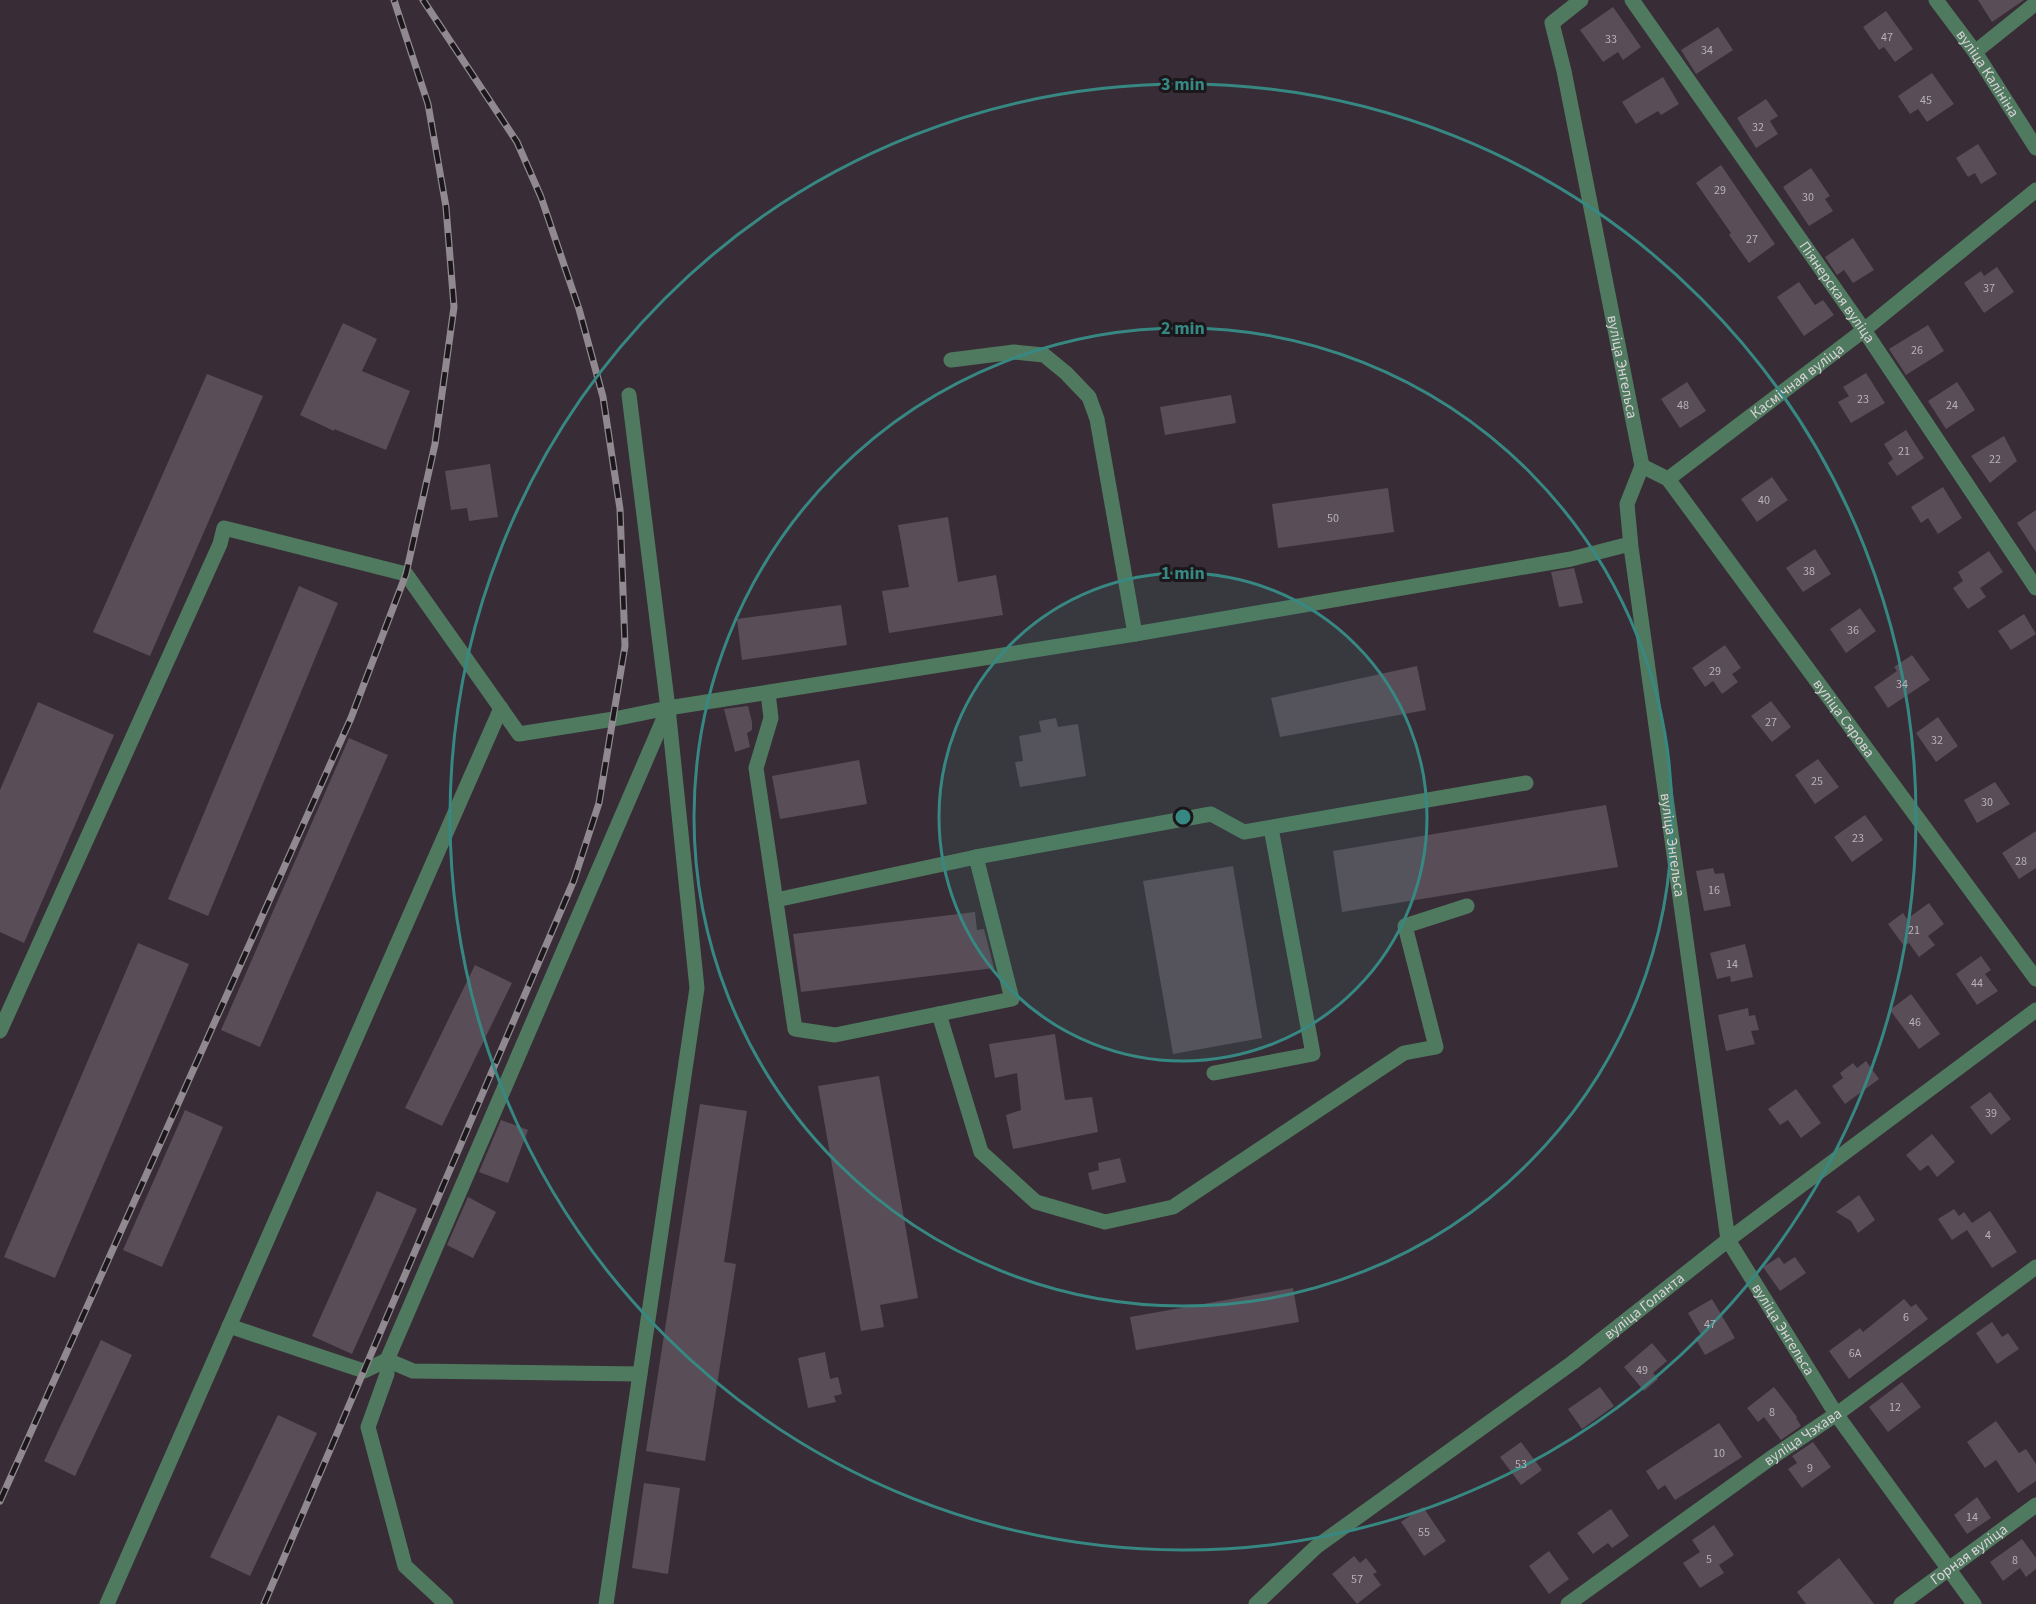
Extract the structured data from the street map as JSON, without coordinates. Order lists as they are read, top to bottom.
{
  "streets": {
    "street": [
      "вуліца Калініна",
      "Піянерская вуліца",
      "вуліца Энгельса",
      "Касмічная вуліца",
      "вуліца Сярова",
      "вуліца Голанта",
      "вуліца Чэхава",
      "Горная вуліца"
    ]
  },
  "crossings": [
    ["Піянерская вуліца", "Касмічная вуліца"],
    ["вуліца Энгельса", "вуліца Сярова"],
    ["вуліца Энгельса", "вуліца Голанта"],
    ["вуліца Энгельса", "вуліца Чэхава"],
    ["вуліца Энгельса", "Горная вуліца"],
    ["Касмічная вуліца", "вуліца Сярова"]
  ],
  "house_numbers": [
    "47",
    "33",
    "34",
    "45",
    "32",
    "29",
    "30",
    "27",
    "37",
    "26",
    "23",
    "48",
    "24",
    "21",
    "22",
    "40",
    "50",
    "38",
    "36",
    "29",
    "34",
    "27",
    "32",
    "25",
    "30",
    "23",
    "28",
    "16",
    "21",
    "14",
    "44",
    "46",
    "39",
    "4",
    "6",
    "47",
    "6А",
    "49",
    "12",
    "8",
    "10",
    "53",
    "9",
    "14",
    "55",
    "5",
    "8",
    "57"
  ],
  "rings": ["3 min", "2 min", "1 min"]
}
